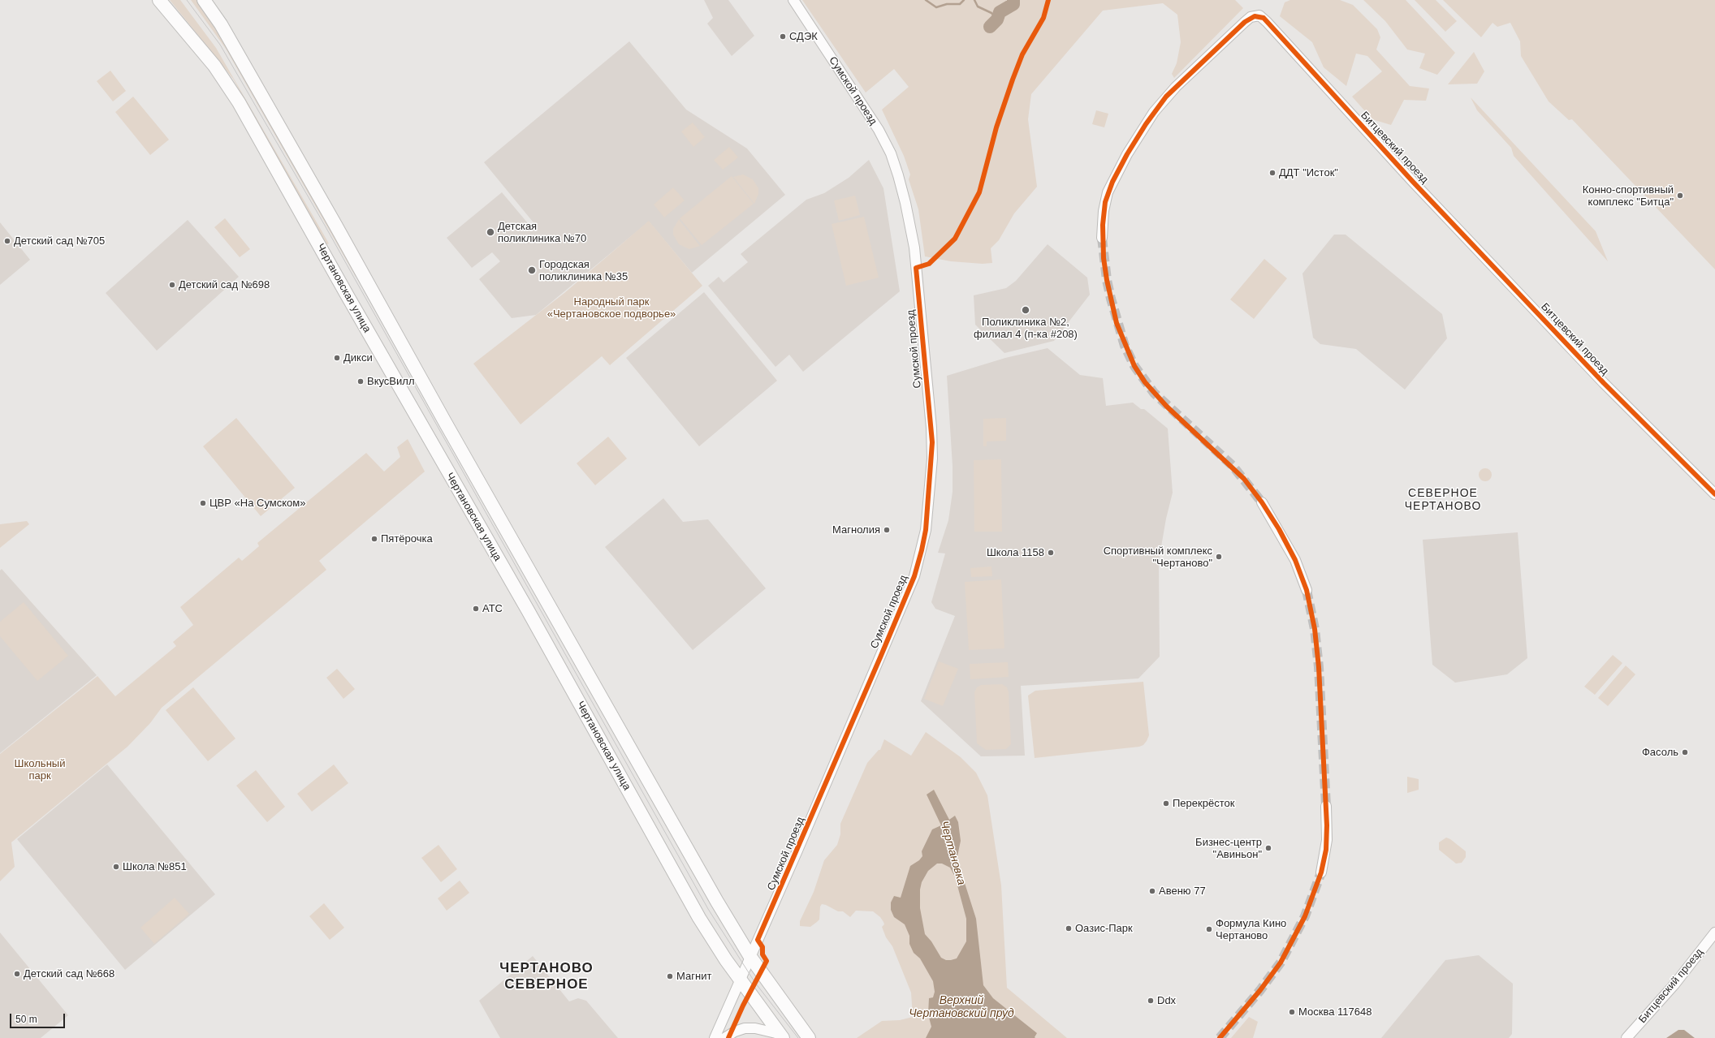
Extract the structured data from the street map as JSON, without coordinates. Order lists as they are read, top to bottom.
{
  "streets": {
    "main road": ["Чертановская улица"],
    "street": ["Сумской проезд", "Битцевский проезд"]
  },
  "crossings": [
    ["Сумской проезд", "Чертановская улица"]
  ],
  "districts": ["СЕВЕРНОЕ ЧЕРТАНОВО", "ЧЕРТАНОВО СЕВЕРНОЕ"],
  "water": ["Чертановка", "Верхний Чертановский пруд"],
  "parks": ["Народный парк «Чертановское подворье»", "Школьный парк"],
  "places": [
    "СДЭК",
    "ДДТ \"Исток\"",
    "Конно-спортивный комплекс \"Битца\"",
    "Детская поликлиника №70",
    "Детский сад №705",
    "Городская поликлиника №35",
    "Детский сад №698",
    "Поликлиника №2, филиал 4 (п-ка #208)",
    "Дикси",
    "ВкусВилл",
    "ЦВР «На Сумском»",
    "Магнолия",
    "Пятёрочка",
    "Школа 1158",
    "Спортивный комплекс \"Чертаново\"",
    "АТС",
    "Фасоль",
    "Перекрёсток",
    "Бизнес-центр \"Авиньон\"",
    "Школа №851",
    "Авеню 77",
    "Оазис-Парк",
    "Формула Кино Чертаново",
    "Детский сад №668",
    "Магнит",
    "Ddx",
    "Москва 117648"
  ],
  "scale_bar": "50 m"
}
